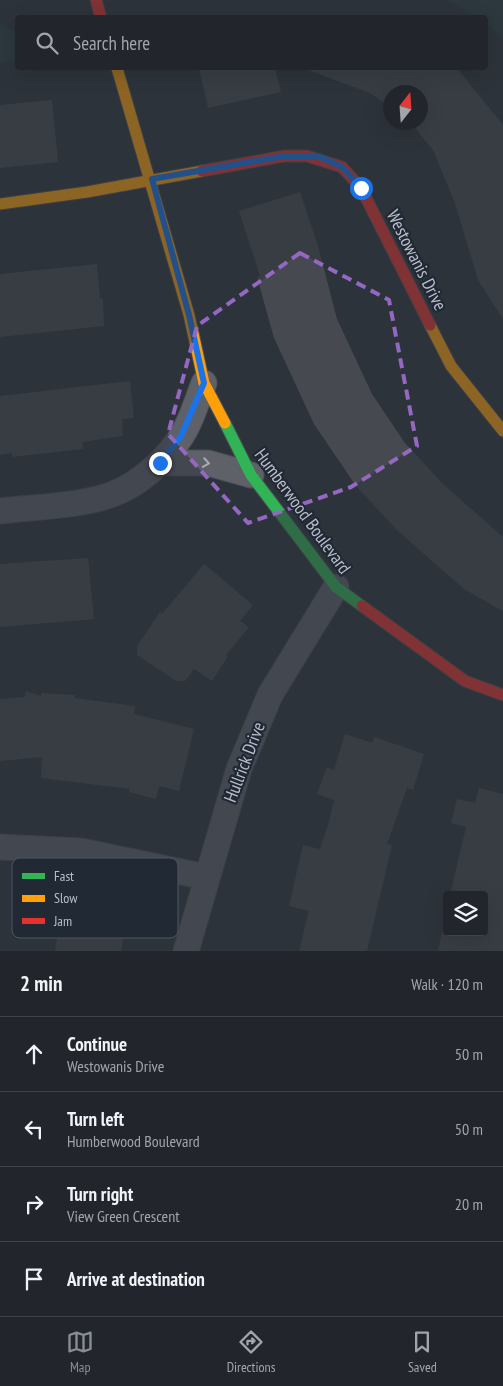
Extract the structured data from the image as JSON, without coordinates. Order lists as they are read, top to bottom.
{
  "streets": {
    "street": ["Westowanis Drive", "Humberwood Boulevard", "Hullrick Drive"]
  },
  "crossings": [
    ["Westowanis Drive", "Humberwood Boulevard"],
    ["Humberwood Boulevard", "Hullrick Drive"]
  ],
  "legend": ["Fast", "Slow", "Jam"],
  "north": "top",
  "page": {
    "search": "Search here",
    "heading": ["2 min", "Walk · 120 m"],
    "list": [
      ["Continue", "Westowanis Drive", "50 m"],
      ["Turn left", "Humberwood Boulevard", "50 m"],
      ["Turn right", "View Green Crescent", "20 m"],
      "Arrive at destination"
    ],
    "nav": ["Map", "Directions", "Saved"]
  }
}
